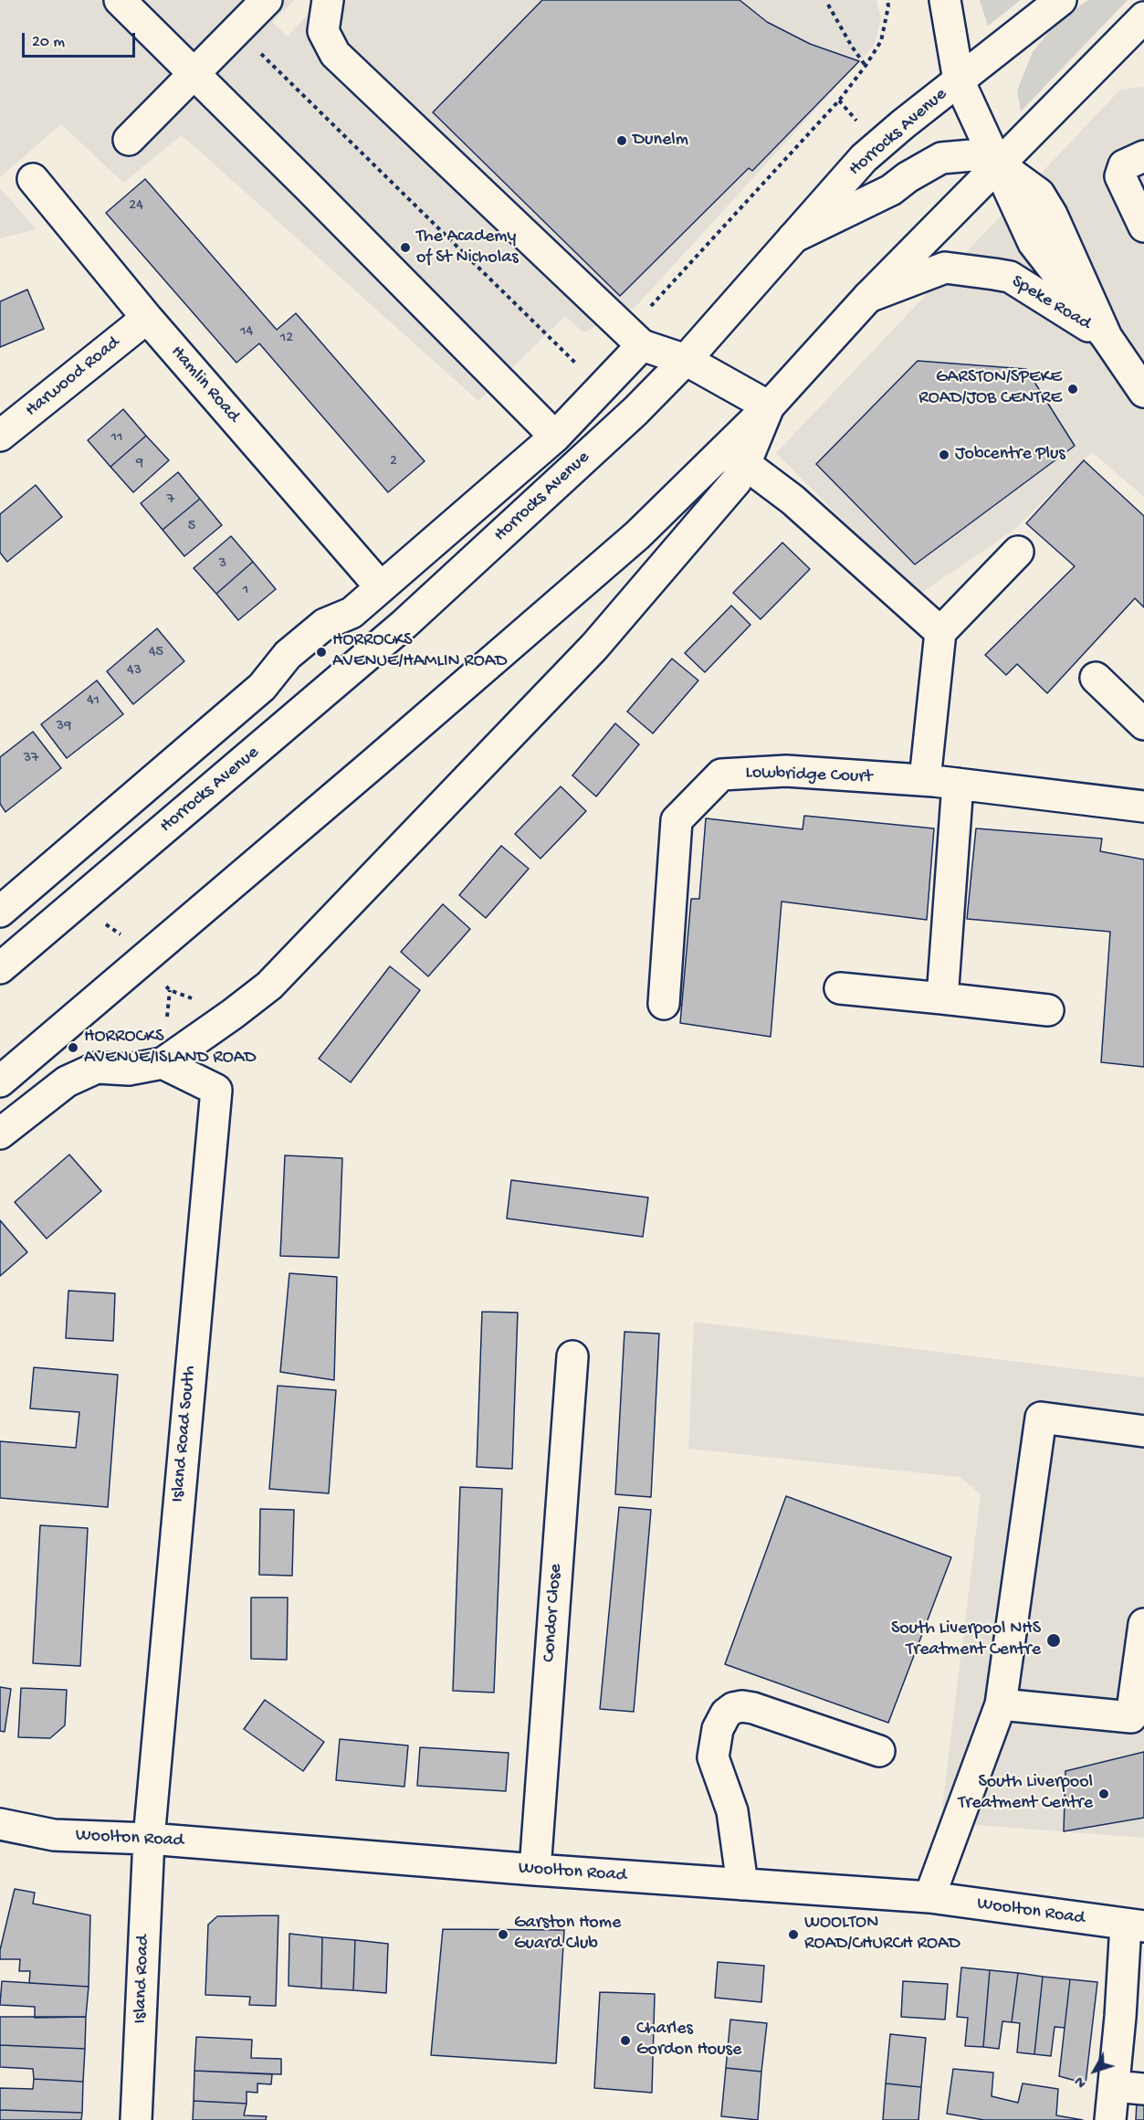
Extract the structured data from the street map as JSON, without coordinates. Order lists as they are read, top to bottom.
{
  "streets": {
    "main road": [
      "Horrocks Avenue",
      "Speke Road",
      "Harwood Road",
      "Hamlin Road",
      "Lowbridge Court",
      "Island Road South",
      "Condor Close",
      "Woolton Road",
      "Island Road"
    ]
  },
  "crossings": [
    ["Horrocks Avenue", "Speke Road"],
    ["Horrocks Avenue", "Hamlin Road"],
    ["Harwood Road", "Hamlin Road"],
    ["Island Road South", "Woolton Road"],
    ["Island Road South", "Island Road"],
    ["Condor Close", "Woolton Road"],
    ["Woolton Road", "Island Road"]
  ],
  "places": [
    "Dunelm",
    "The Academy of St Nicholas",
    "GARSTON/SPEKE ROAD/JOB CENTRE",
    "Jobcentre Plus",
    "HORROCKS AVENUE/HAMLIN ROAD",
    "HORROCKS AVENUE/ISLAND ROAD",
    "South Liverpool NHS Treatment Centre",
    "South Liverpool Treatment Centre",
    "Garston Home Guard Club",
    "WOOLTON ROAD/CHURCH ROAD",
    "Charles Gordon House"
  ],
  "house_numbers": [
    "24",
    "14",
    "12",
    "11",
    "2",
    "9",
    "7",
    "5",
    "3",
    "1",
    "45",
    "43",
    "41",
    "39",
    "37"
  ],
  "scale_bar": "20 m",
  "north": "bottom left"
}
